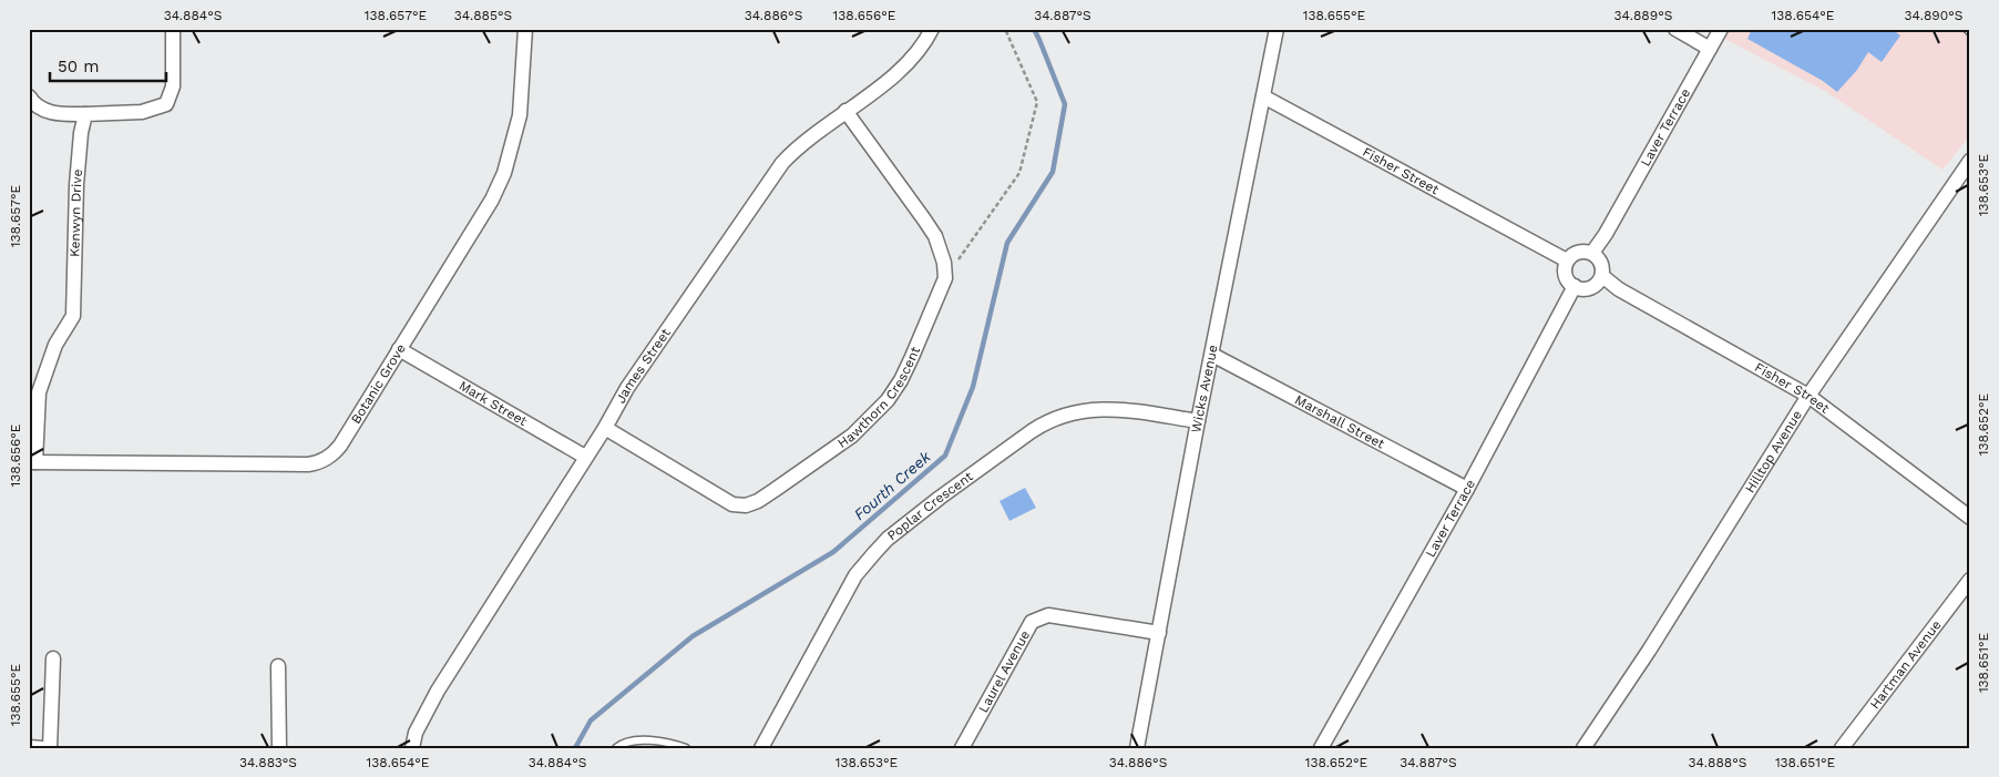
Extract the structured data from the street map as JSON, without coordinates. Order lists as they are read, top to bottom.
{
  "streets": {
    "street": [
      "Laver Terrace",
      "Fisher Street",
      "Kenwyn Drive",
      "James Street",
      "Botanic Grove",
      "Wicks Avenue",
      "Hawthorn Crescent",
      "Mark Street",
      "Marshall Street",
      "Hilltop Avenue",
      "Poplar Crescent",
      "Hartman Avenue",
      "Laurel Avenue"
    ]
  },
  "crossings": [
    ["Laver Terrace", "Fisher Street"],
    ["Laver Terrace", "Marshall Street"],
    ["Fisher Street", "Wicks Avenue"],
    ["Fisher Street", "Hilltop Avenue"],
    ["Kenwyn Drive", "Botanic Grove"],
    ["James Street", "Hawthorn Crescent"],
    ["James Street", "Mark Street"],
    ["Botanic Grove", "Mark Street"],
    ["Wicks Avenue", "Marshall Street"],
    ["Wicks Avenue", "Poplar Crescent"],
    ["Wicks Avenue", "Laurel Avenue"]
  ],
  "water": ["Fourth Creek"],
  "scale_bar": "50 m",
  "coordinates": [
    "34.884°S",
    "138.657°E",
    "34.885°S",
    "34.886°S",
    "138.656°E",
    "34.887°S",
    "138.655°E",
    "34.889°S",
    "138.654°E",
    "34.890°S",
    "138.653°E",
    "138.652°E",
    "138.651°E",
    "34.883°S",
    "34.888°S"
  ]
}
